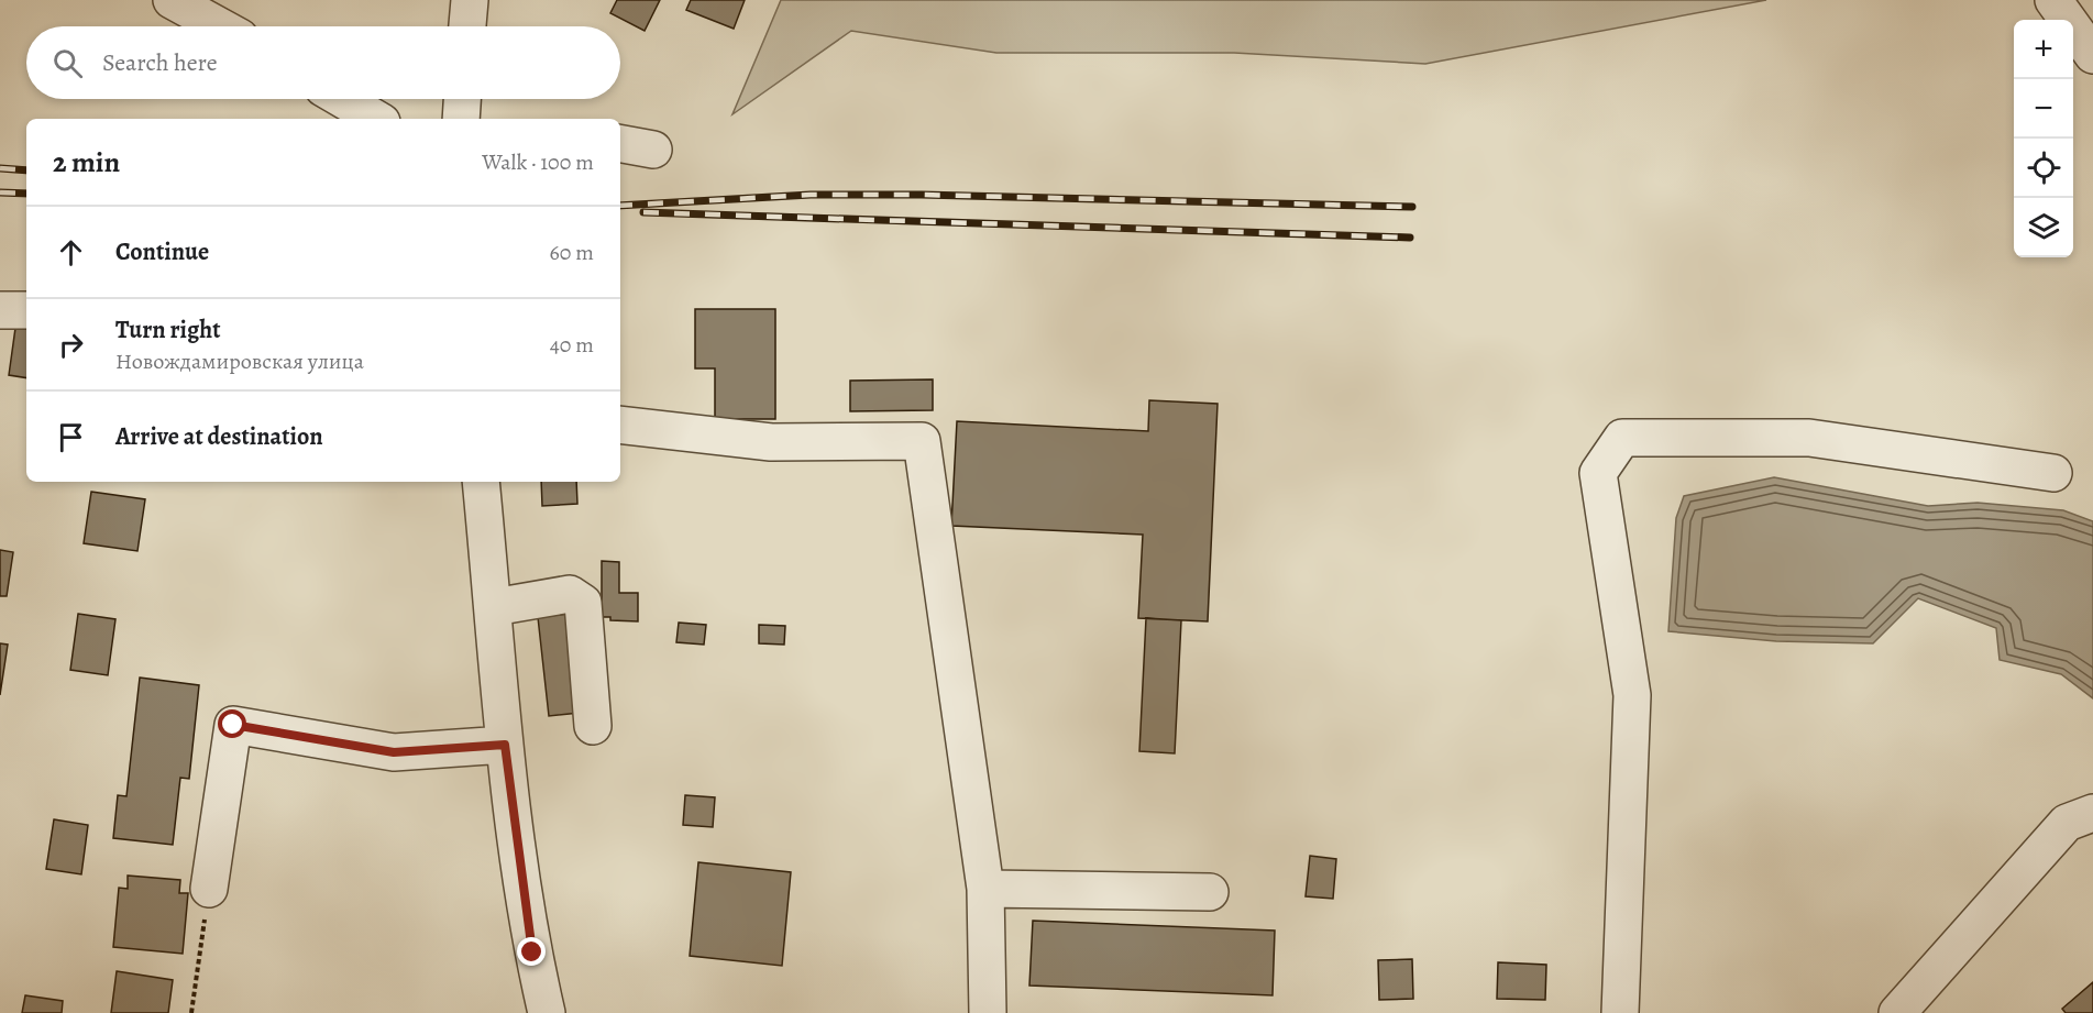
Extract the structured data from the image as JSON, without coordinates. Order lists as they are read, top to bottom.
{
  "page": {
    "map_buttons": ["+", "−"],
    "search": "Search here",
    "heading": ["2 min", "Walk · 100 m"],
    "list": [
      ["Continue", "60 m"],
      ["Turn right", "Новождамировская улица", "40 m"],
      "Arrive at destination"
    ]
  }
}
